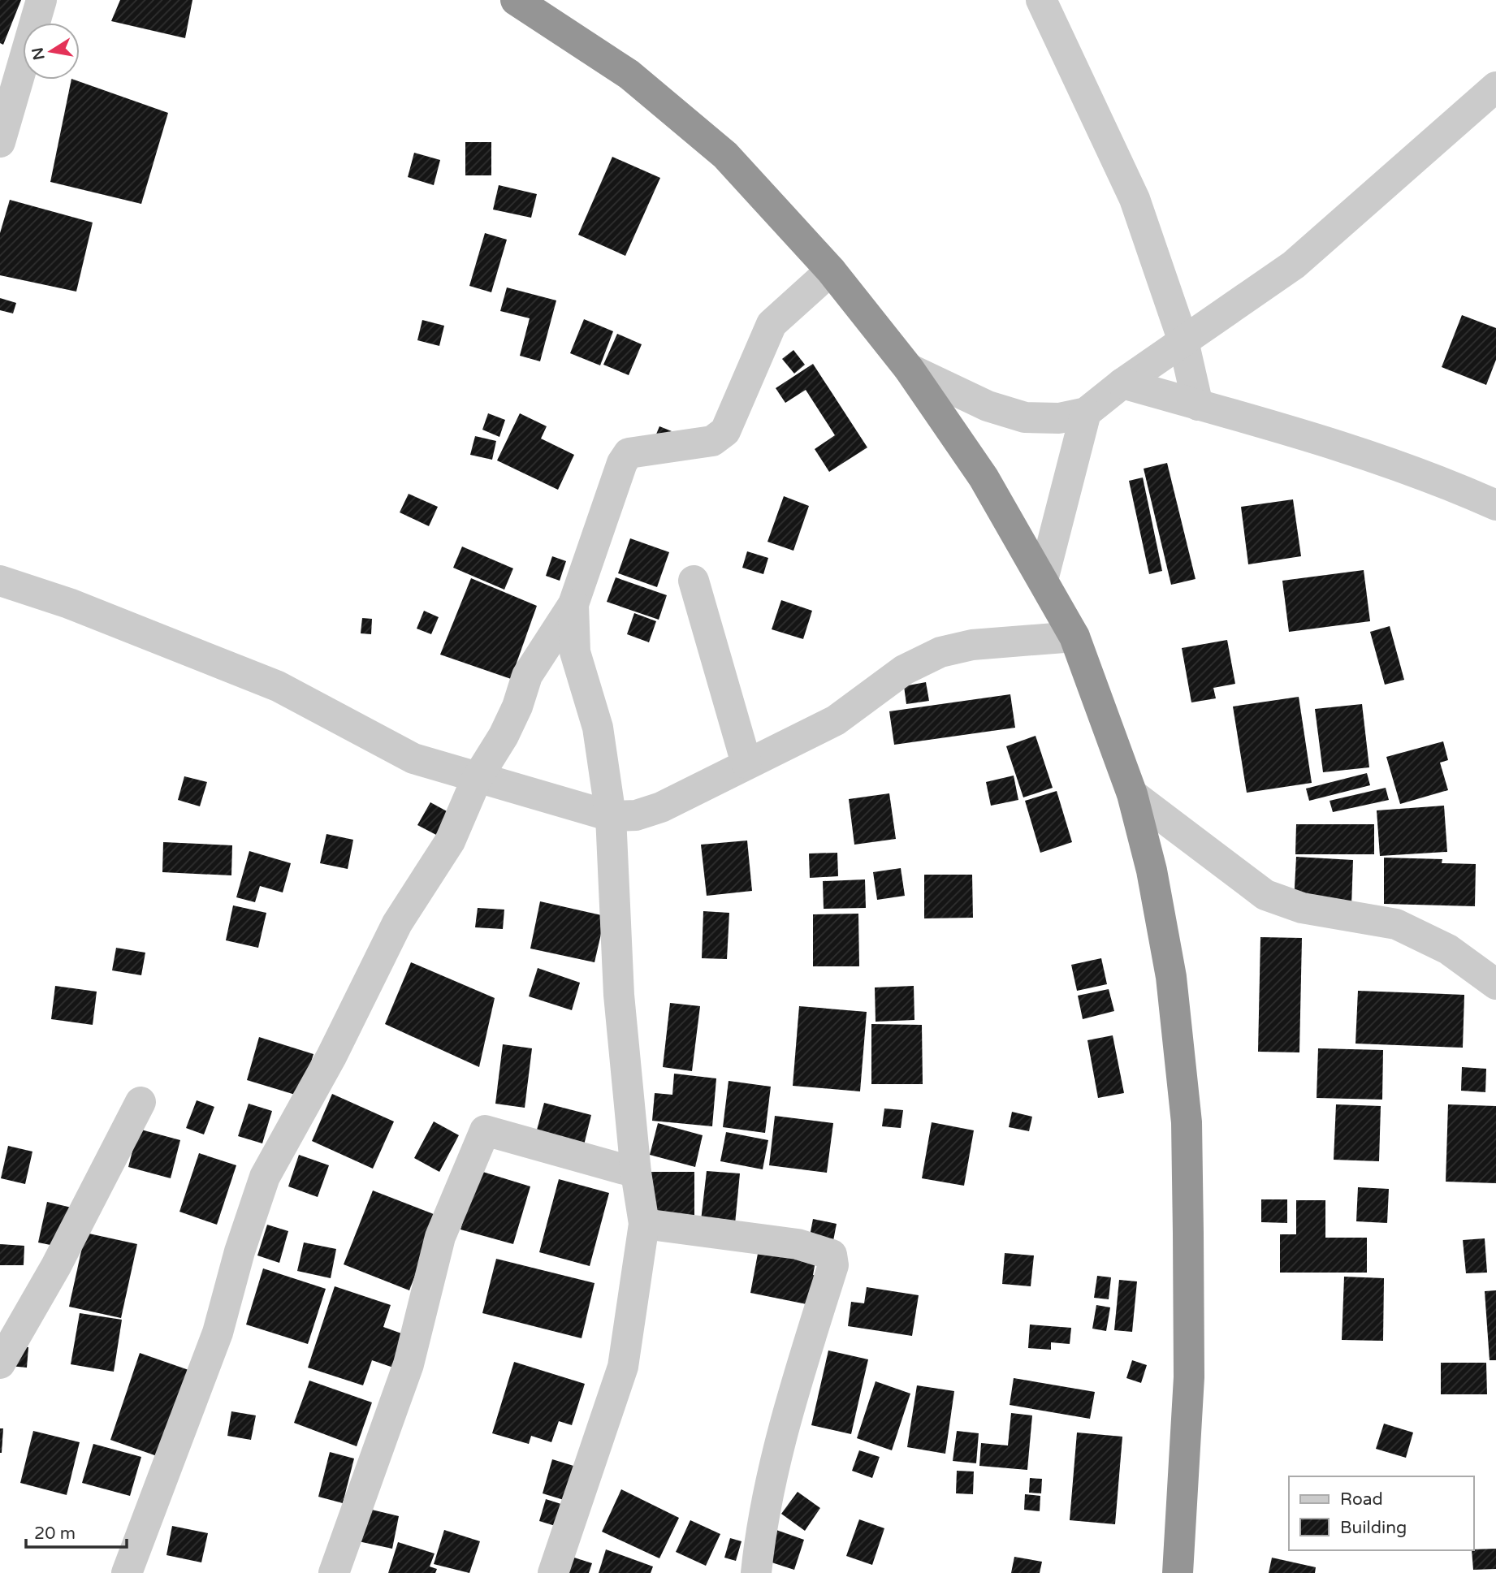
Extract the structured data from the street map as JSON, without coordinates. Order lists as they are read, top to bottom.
{
  "legend": ["Road", "Building"],
  "scale_bar": "20 m",
  "north": "left"
}
